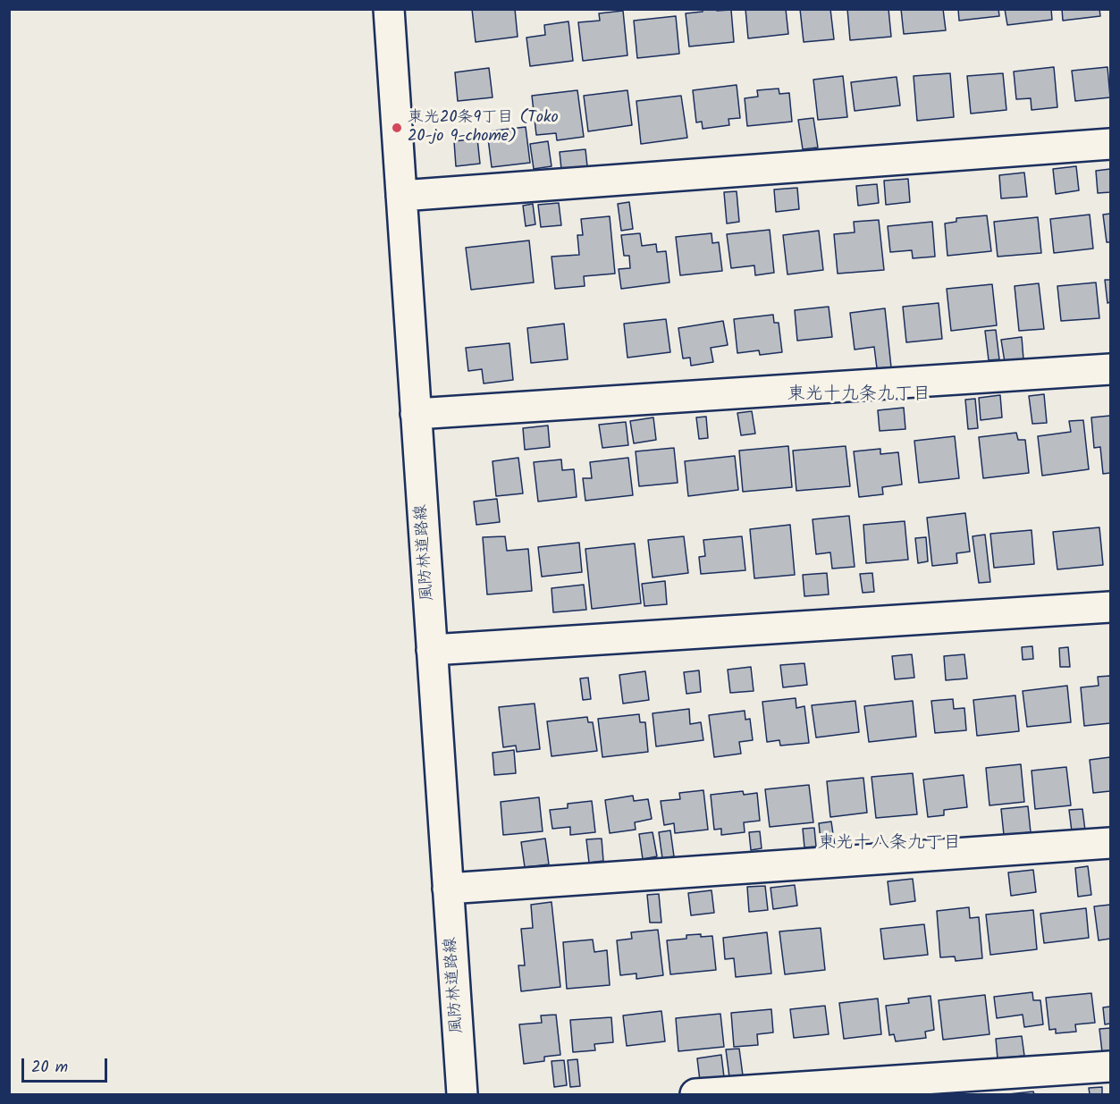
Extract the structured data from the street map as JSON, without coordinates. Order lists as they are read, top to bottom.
{
  "streets": {
    "street": ["風防林道路線"]
  },
  "districts": ["東光十九条九丁目", "東光十八条九丁目"],
  "places": ["東光20条9丁目 (Toko 20-jo 9-chome)"],
  "scale_bar": "20 m"
}
